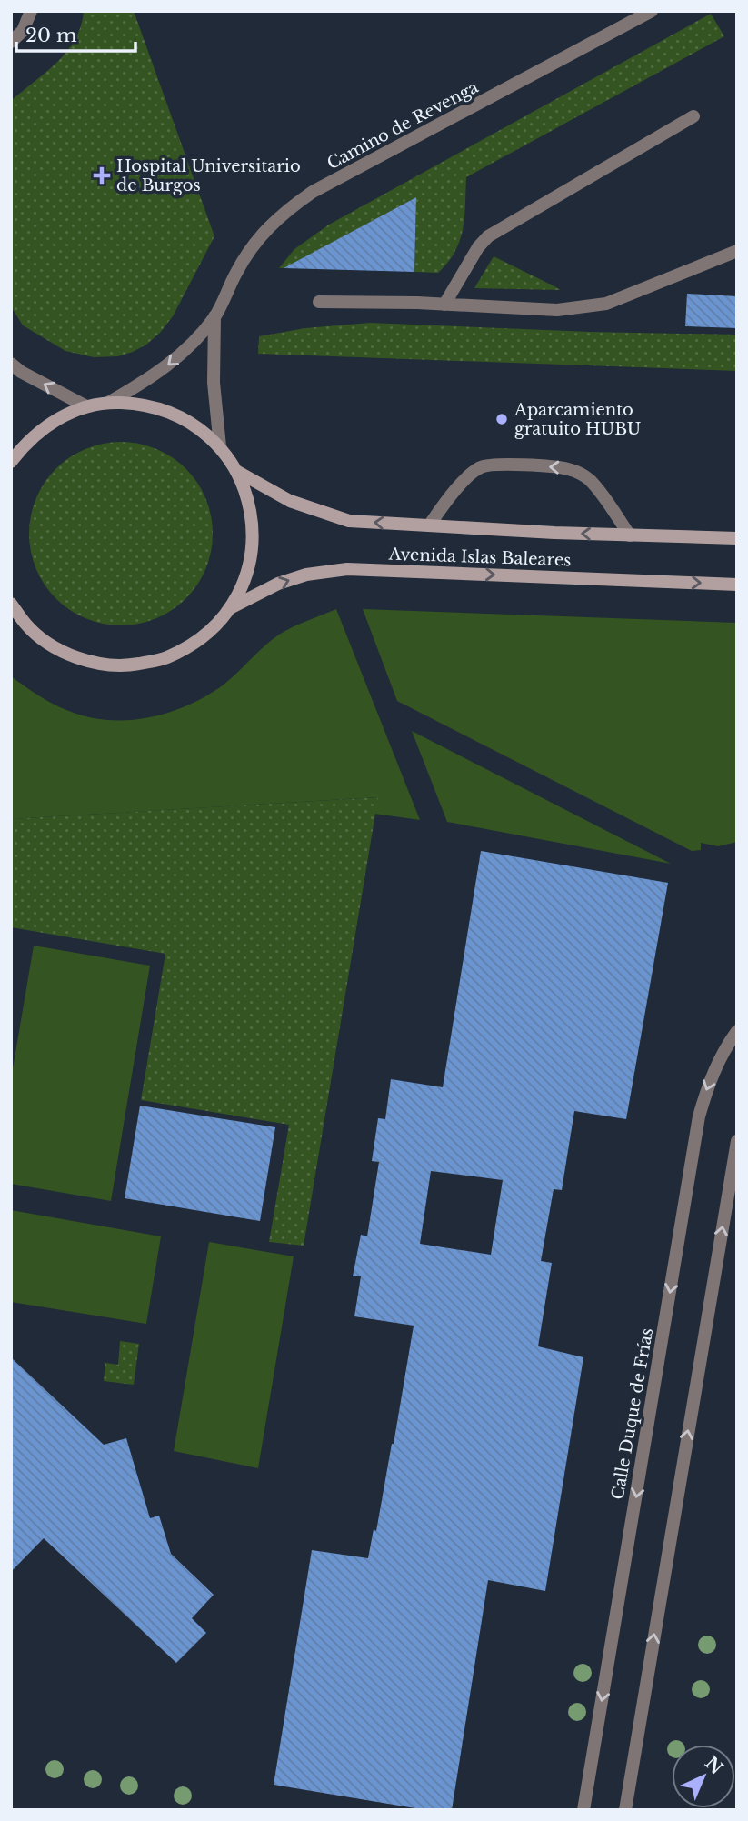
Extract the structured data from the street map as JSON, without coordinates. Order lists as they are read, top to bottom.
{
  "streets": {
    "main road": ["Avenida Islas Baleares"],
    "street": ["Camino de Revenga", "Calle Duque de Frías"]
  },
  "places": {
    "health": ["Hospital Universitario de Burgos"],
    "other": ["Aparcamiento gratuito HUBU"]
  },
  "scale_bar": "20 m",
  "north": "top right"
}
